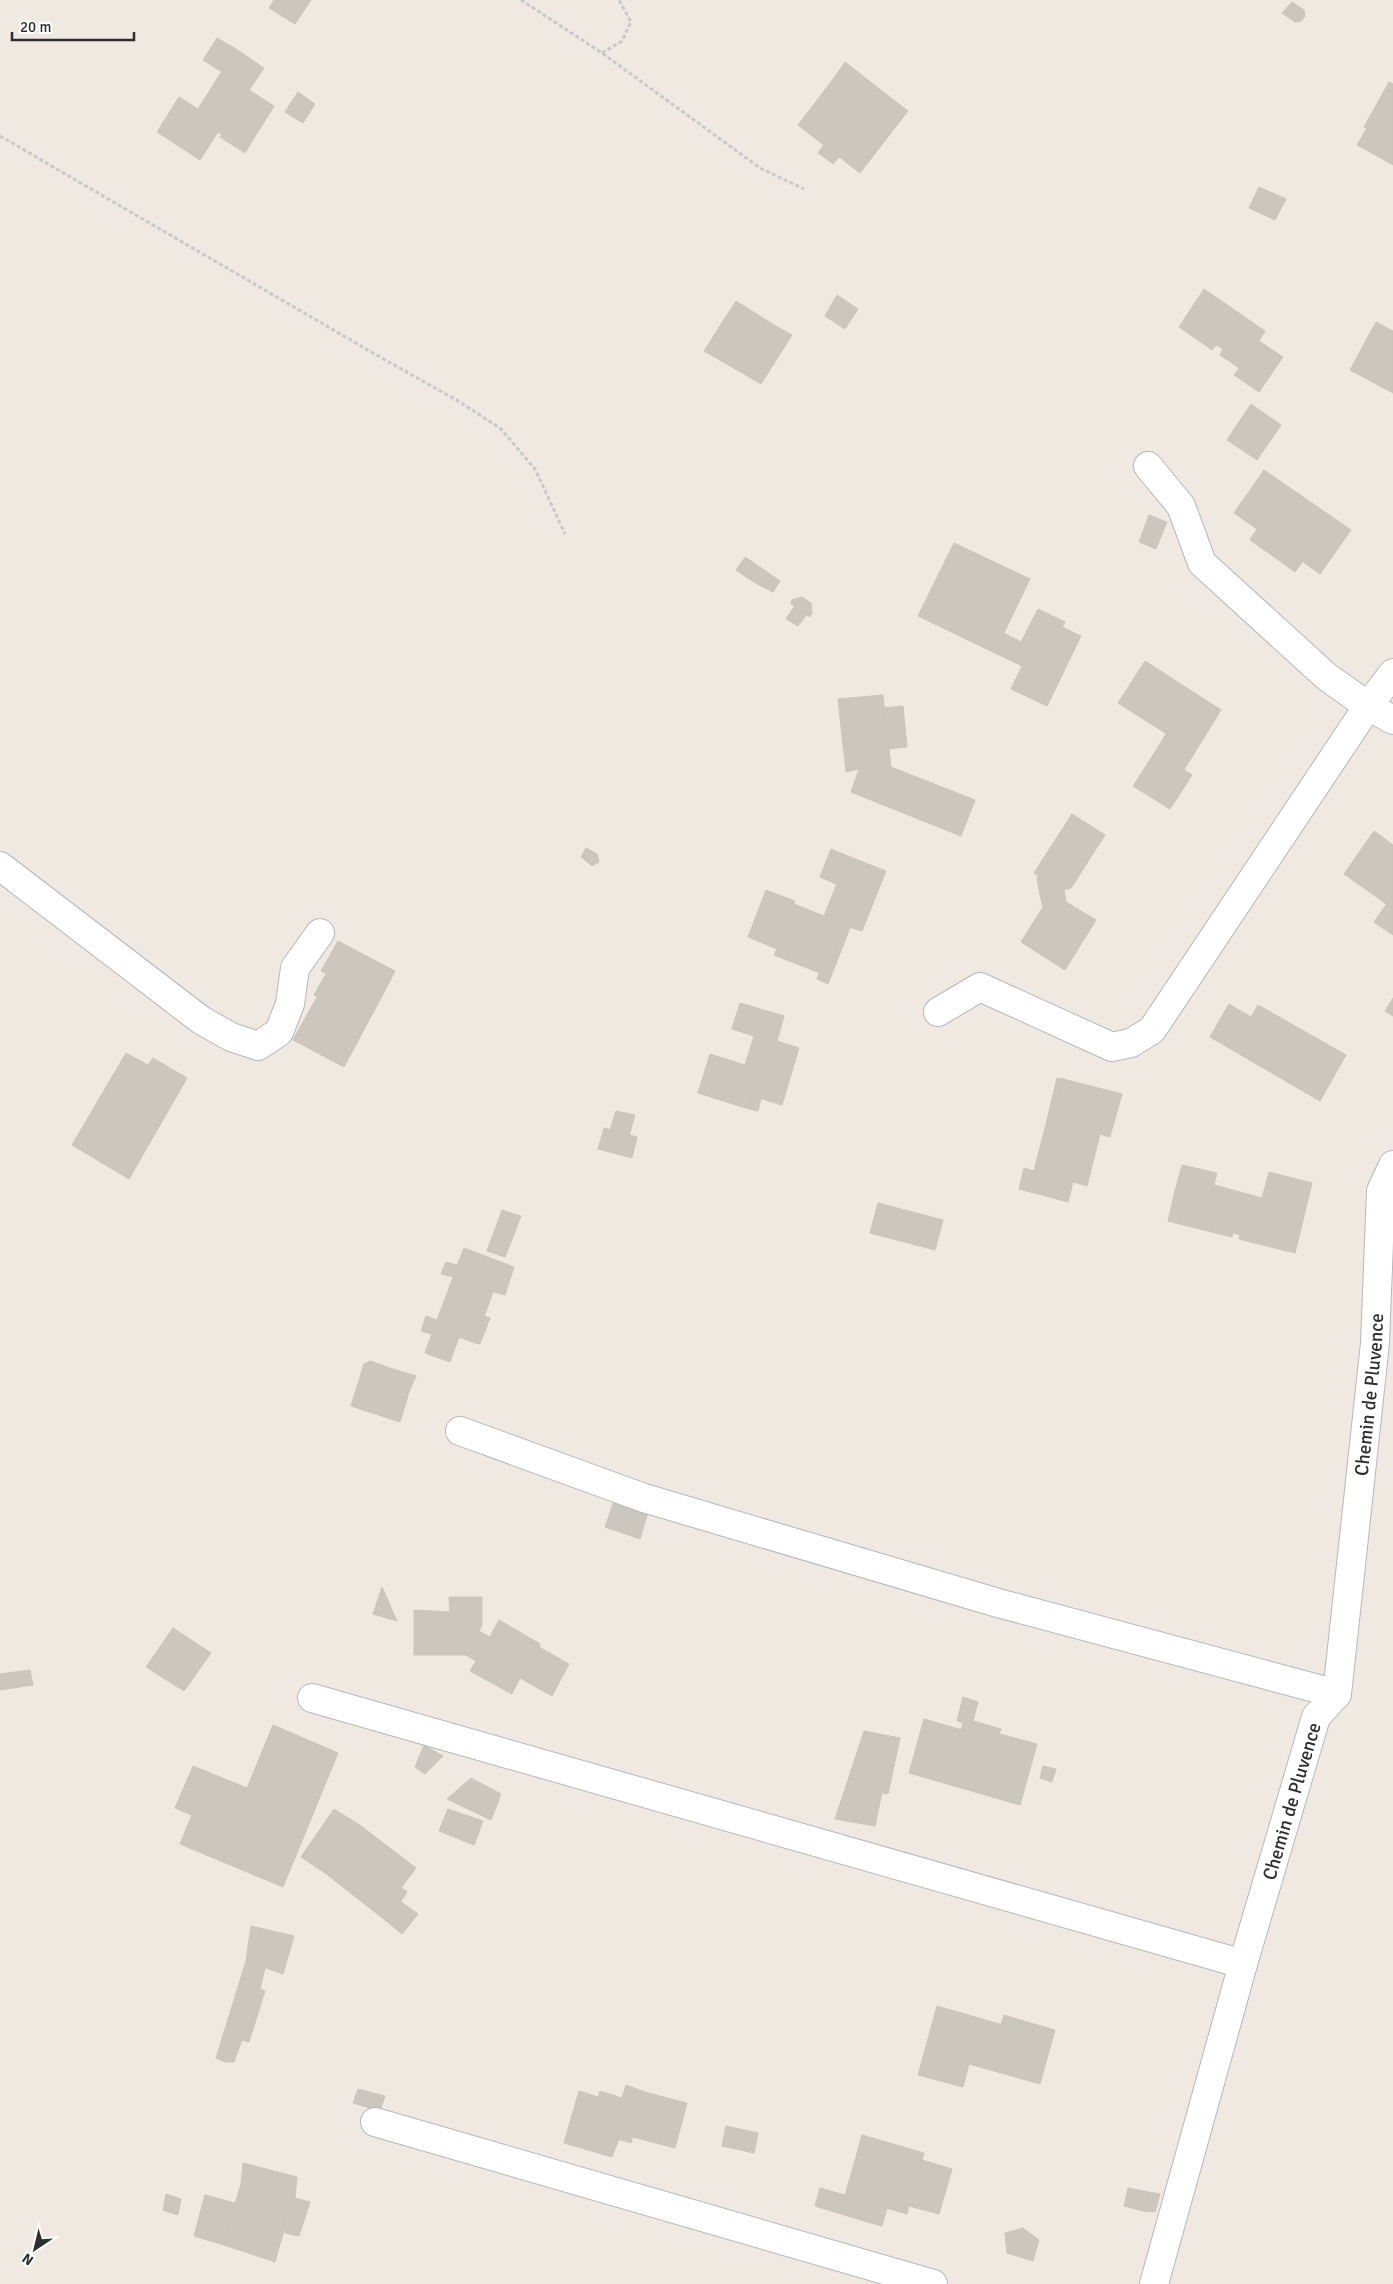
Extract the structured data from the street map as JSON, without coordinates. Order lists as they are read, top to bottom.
{
  "streets": {
    "street": ["Chemin de Pluvence"]
  },
  "scale_bar": "20 m",
  "north": "bottom left"
}
